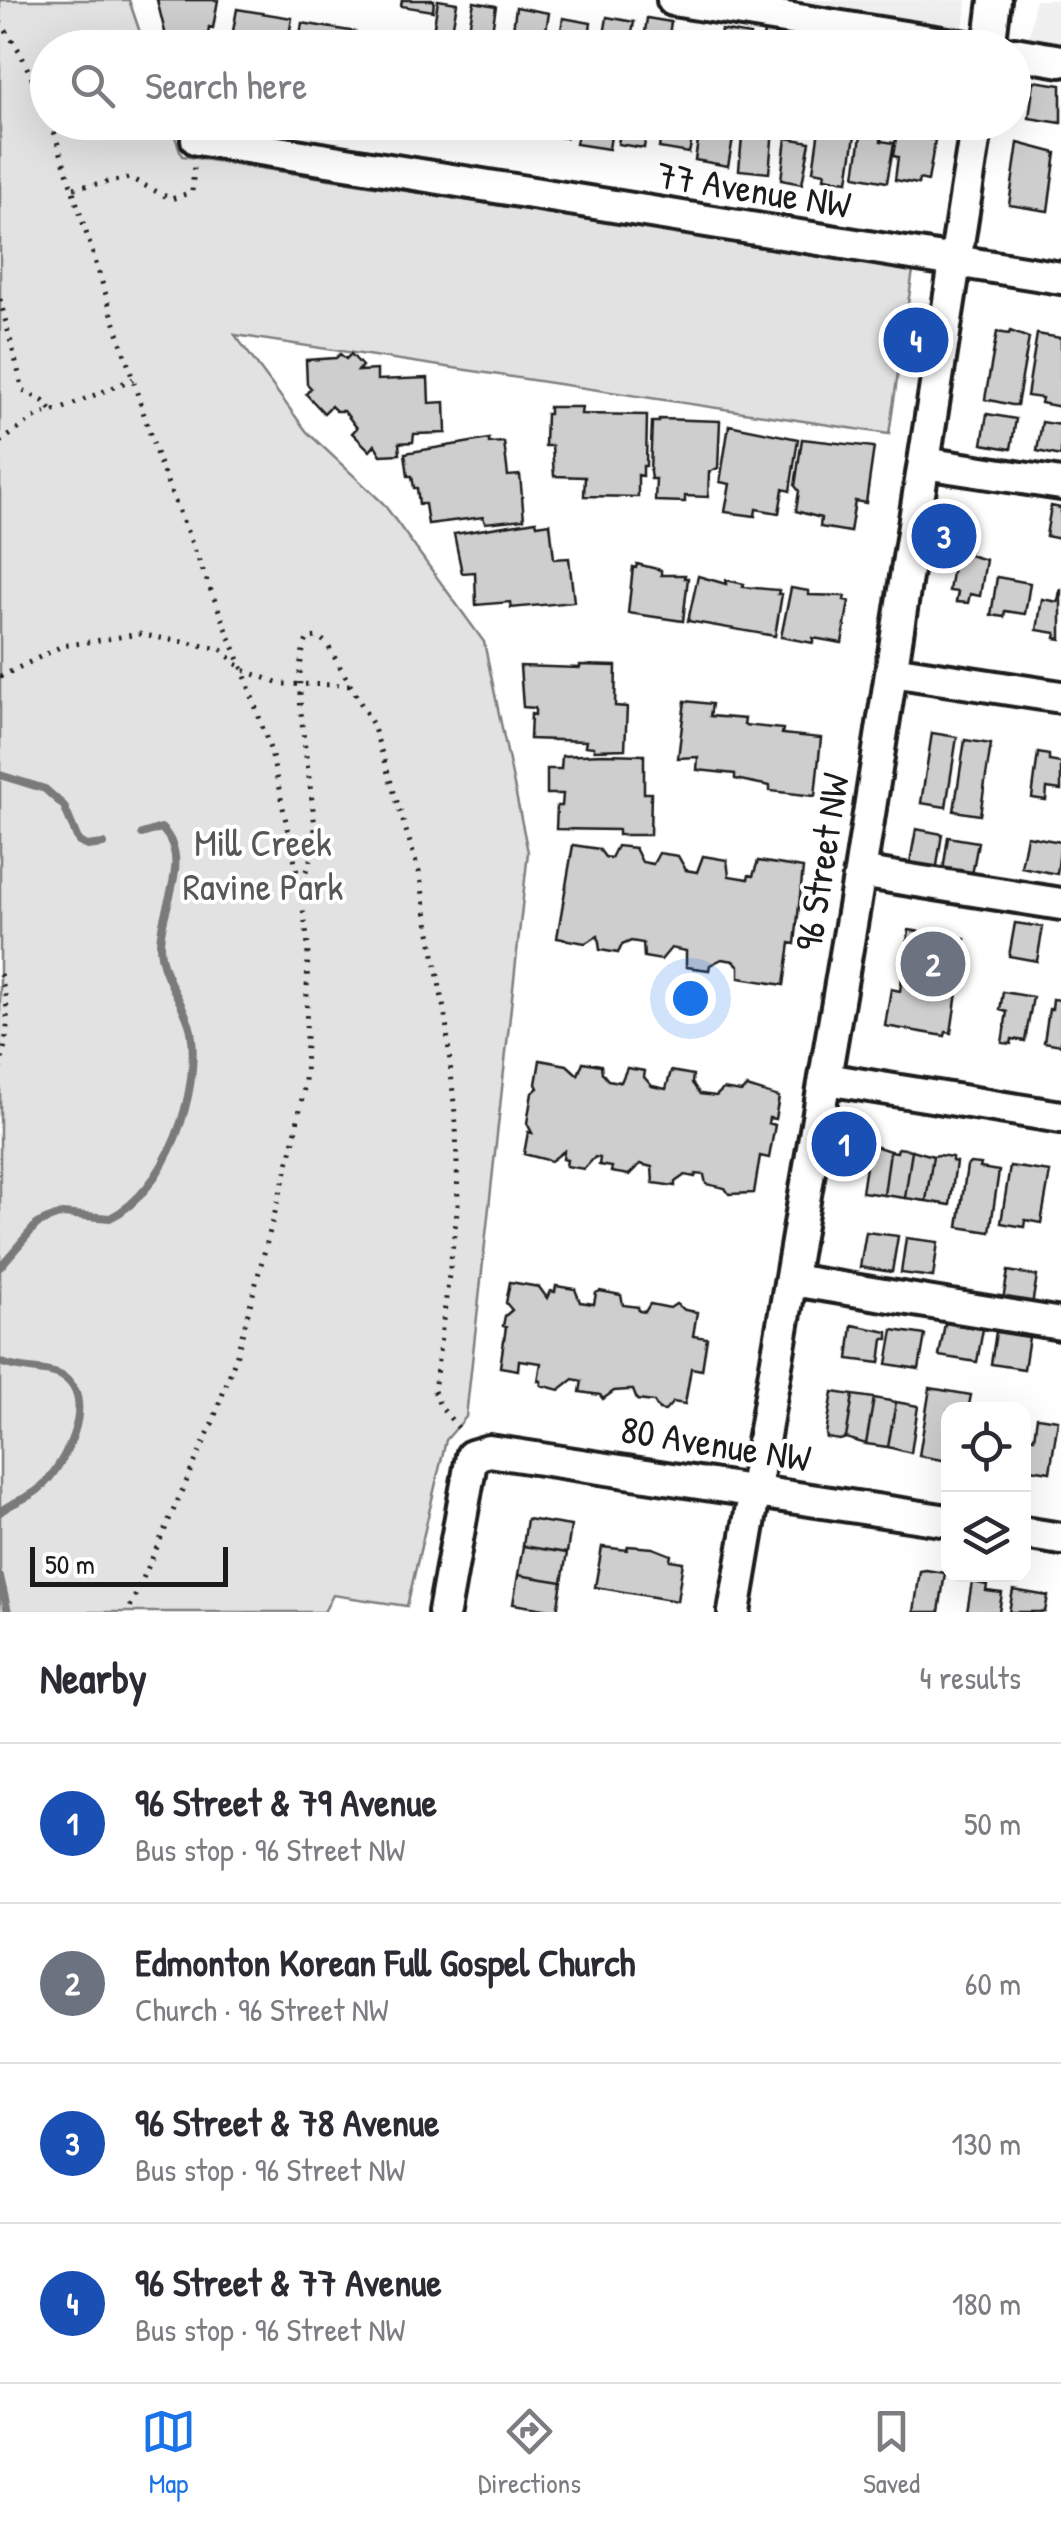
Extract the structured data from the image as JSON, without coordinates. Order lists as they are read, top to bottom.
{
  "streets": {
    "street": ["77 Avenue NW", "96 Street NW", "80 Avenue NW"]
  },
  "crossings": [
    ["77 Avenue NW", "96 Street NW"],
    ["96 Street NW", "80 Avenue NW"]
  ],
  "parks": ["Mill Creek Ravine Park"],
  "scale_bar": "50 m",
  "page": {
    "search": "Search here",
    "pins": [
      "4",
      "3",
      "2",
      "1"
    ],
    "scale": "50 m",
    "heading": ["Nearby", "4 results"],
    "list": [
      {
        "mark": "1",
        "name": "96 Street & 79 Avenue",
        "note": "Bus stop · 96 Street NW",
        "value": "50 m"
      },
      {
        "mark": "2",
        "name": "Edmonton Korean Full Gospel Church",
        "note": "Church · 96 Street NW",
        "value": "60 m"
      },
      {
        "mark": "3",
        "name": "96 Street & 78 Avenue",
        "note": "Bus stop · 96 Street NW",
        "value": "130 m"
      },
      {
        "mark": "4",
        "name": "96 Street & 77 Avenue",
        "note": "Bus stop · 96 Street NW",
        "value": "180 m"
      }
    ],
    "nav": ["Map", "Directions", "Saved"]
  }
}
